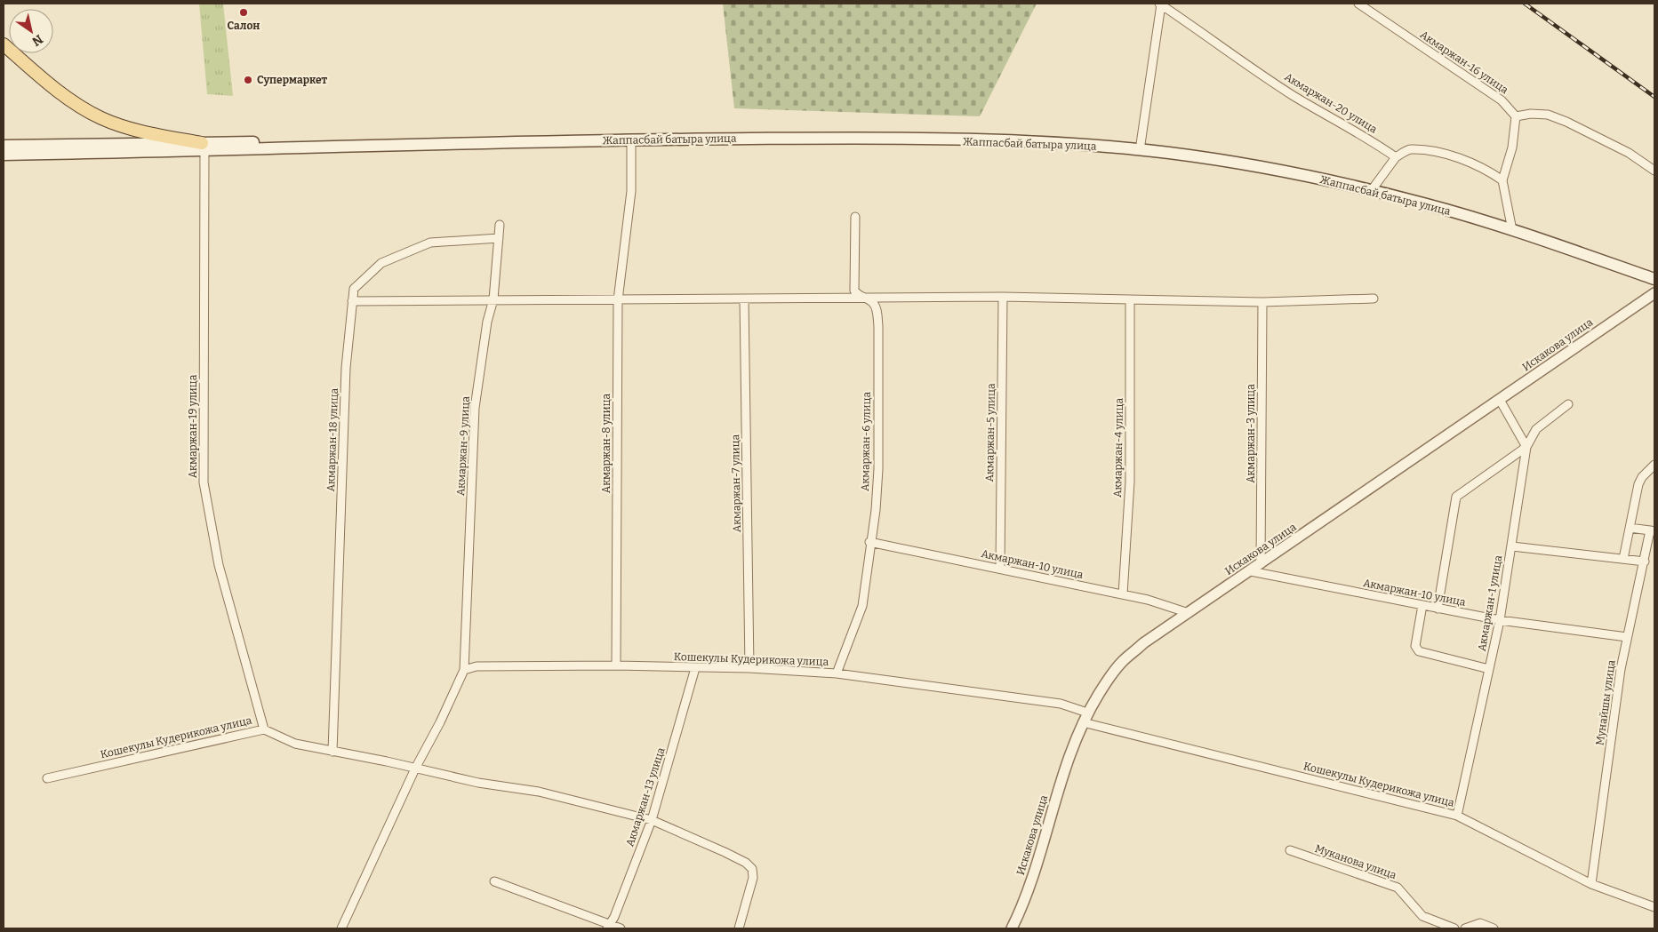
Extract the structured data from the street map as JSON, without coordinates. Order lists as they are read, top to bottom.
{
  "streets": {
    "main road": ["Жаппасбай батыра улица"],
    "street": [
      "Акмаржан-16 улица",
      "Акмаржан-20 улица",
      "Искакова улица",
      "Акмаржан-19 улица",
      "Акмаржан-5 улица",
      "Акмаржан-3 улица",
      "Акмаржан-18 улица",
      "Акмаржан-6 улица",
      "Акмаржан-8 улица",
      "Акмаржан-9 улица",
      "Акмаржан-4 улица",
      "Акмаржан-7 улица",
      "Акмаржан-10 улица",
      "Акмаржан-1 улица",
      "Кошекулы Кудерикожа улица",
      "Мунайшы улица",
      "Акмаржан-13 улица",
      "Муканова улица"
    ]
  },
  "crossings": [
    ["Жаппасбай батыра улица", "Акмаржан-19 улица"],
    ["Жаппасбай батыра улица", "Акмаржан-8 улица"],
    ["Искакова улица", "Акмаржан-3 улица"],
    ["Искакова улица", "Акмаржан-10 улица"],
    ["Искакова улица", "Кошекулы Кудерикожа улица"],
    ["Акмаржан-19 улица", "Кошекулы Кудерикожа улица"],
    ["Акмаржан-5 улица", "Акмаржан-10 улица"],
    ["Акмаржан-18 улица", "Акмаржан-9 улица"],
    ["Акмаржан-18 улица", "Кошекулы Кудерикожа улица"],
    ["Акмаржан-6 улица", "Акмаржан-10 улица"],
    ["Акмаржан-6 улица", "Кошекулы Кудерикожа улица"],
    ["Акмаржан-8 улица", "Кошекулы Кудерикожа улица"],
    ["Акмаржан-9 улица", "Кошекулы Кудерикожа улица"],
    ["Акмаржан-4 улица", "Акмаржан-10 улица"],
    ["Акмаржан-7 улица", "Кошекулы Кудерикожа улица"],
    ["Акмаржан-10 улица", "Акмаржан-1 улица"],
    ["Акмаржан-10 улица", "Мунайшы улица"],
    ["Акмаржан-1 улица", "Кошекулы Кудерикожа улица"],
    ["Кошекулы Кудерикожа улица", "Мунайшы улица"],
    ["Кошекулы Кудерикожа улица", "Акмаржан-13 улица"]
  ],
  "places": ["Салон", "Супермаркет"],
  "north": "bottom right"
}
